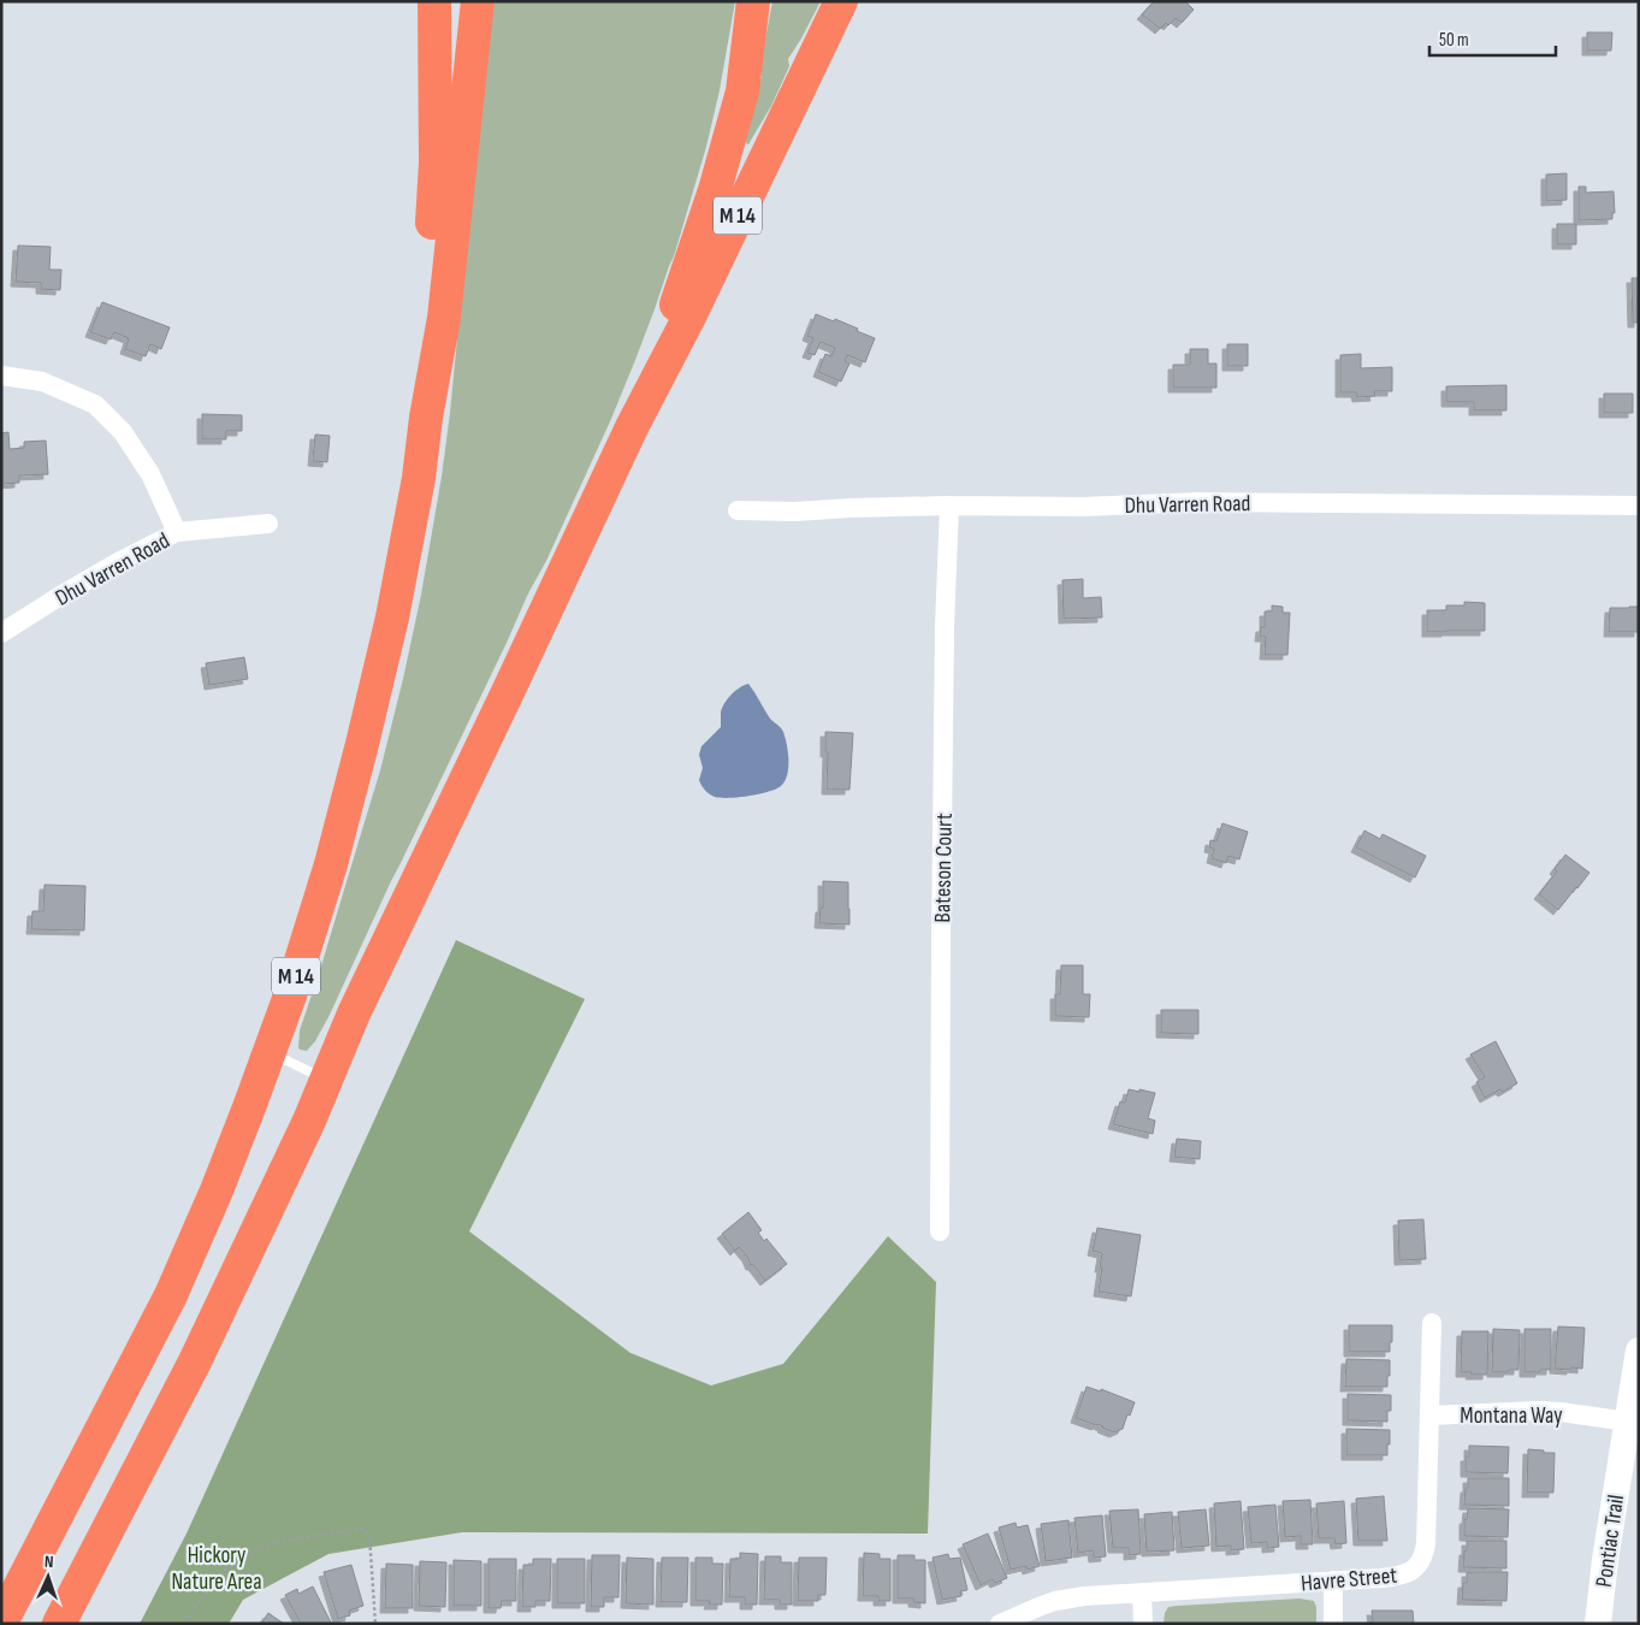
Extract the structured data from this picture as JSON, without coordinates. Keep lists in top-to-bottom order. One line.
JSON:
{"streets":{"highway":["M 14"],"main road":["Pontiac Trail"],"street":["Dhu Varren Road","Bateson Court","Montana Way","Havre Street"]},"crossings":[["Dhu Varren Road","Bateson Court"],["Montana Way","Pontiac Trail"],["Montana Way","Havre Street"]],"parks":["Hickory Nature Area"],"scale_bar":"50 m","north":"top"}
